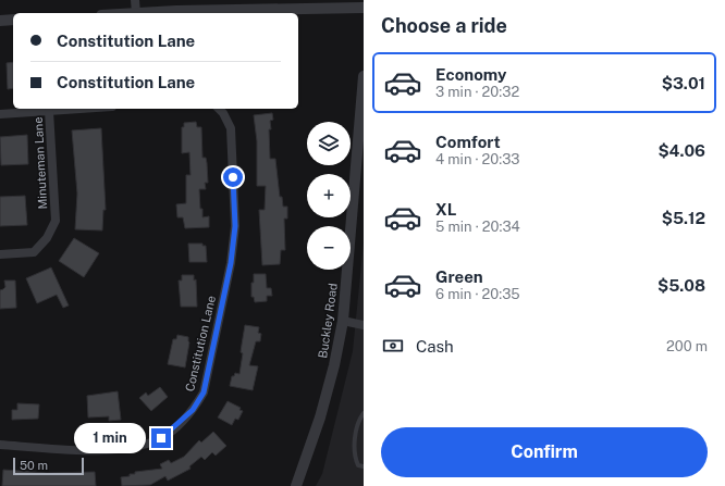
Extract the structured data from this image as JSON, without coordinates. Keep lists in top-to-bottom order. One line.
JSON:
{"streets":{"street":["Minuteman Lane","Buckley Road","Constitution Lane"]},"scale_bar":"50 m","page":{"heading":"Choose a ride","banner":["Constitution Lane","Constitution Lane"],"list":[{"name":"Economy","note":"3 min · 20:32","value":"$3.01"},{"name":"Comfort","note":"4 min · 20:33","value":"$4.06"},{"name":"XL","note":"5 min · 20:34","value":"$5.12"},{"name":"Green","note":"6 min · 20:35","value":"$5.08"}],"map_buttons":["+","−"],"pay":["Cash","200 m"],"buttons":"Confirm","bubble":"1 min","scale":"50 m"}}
